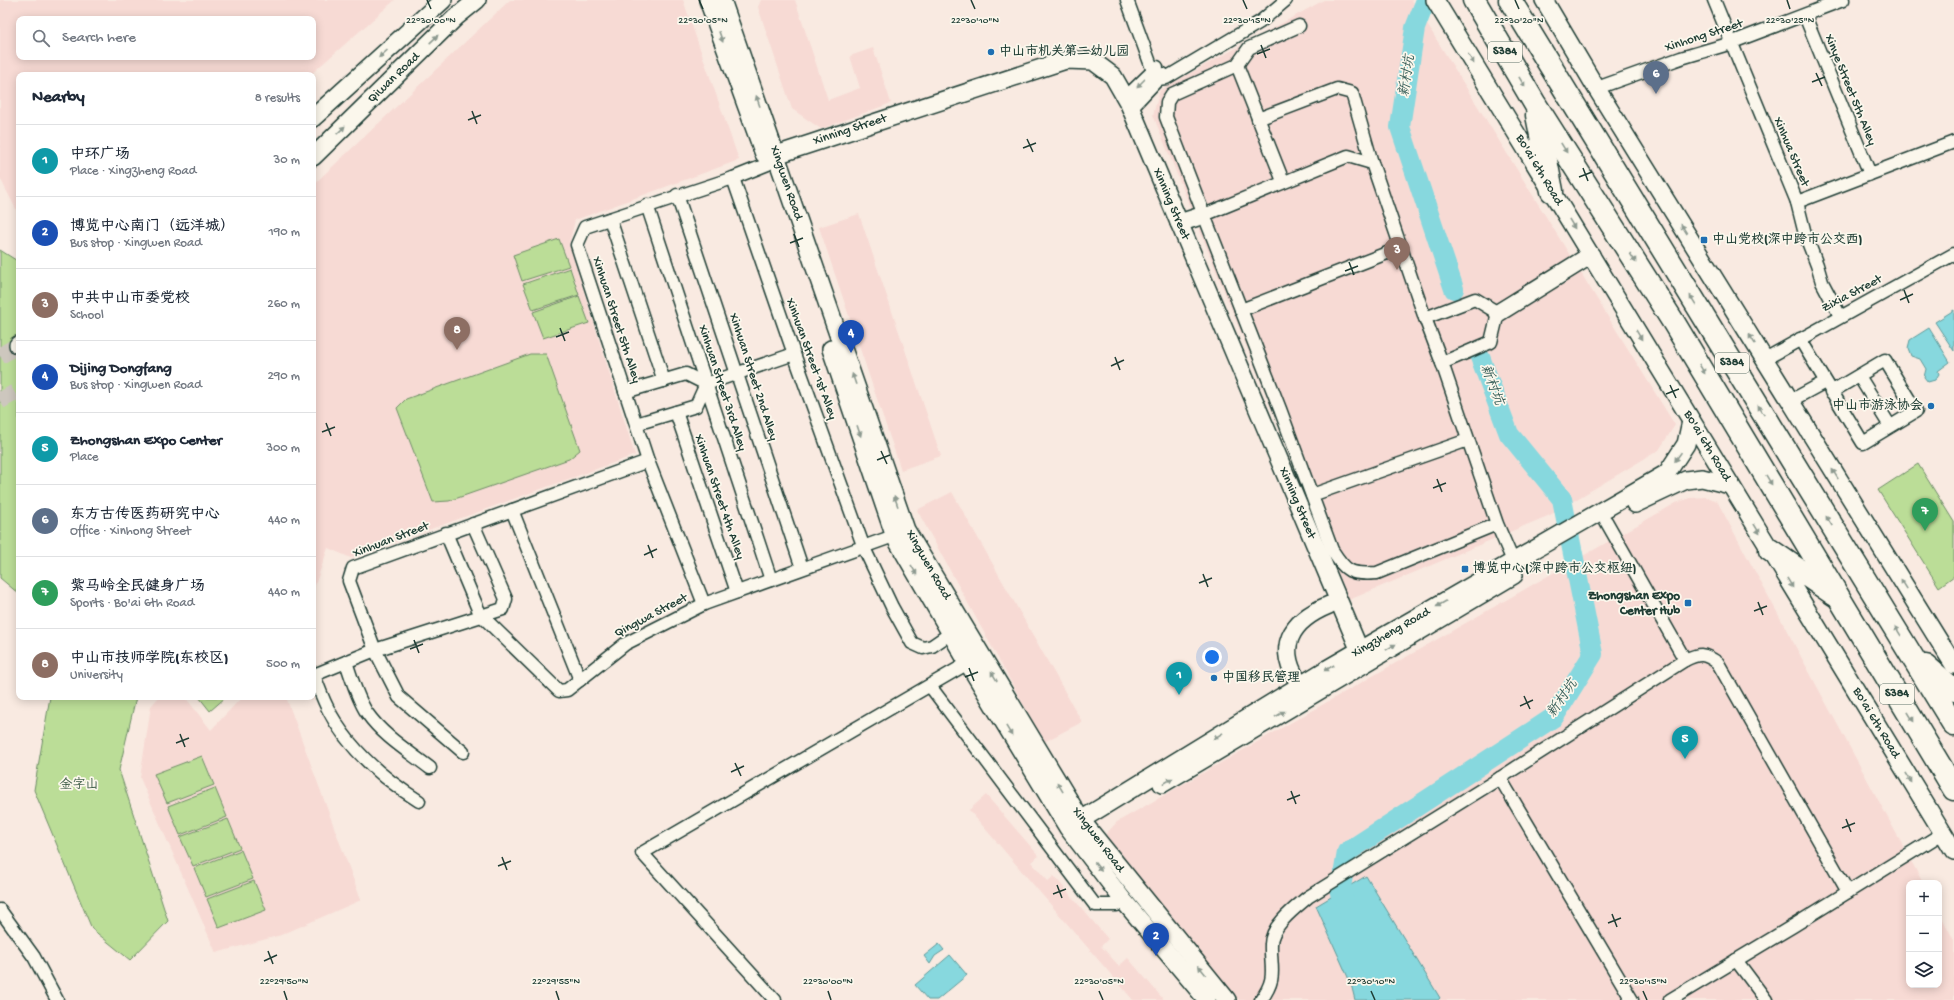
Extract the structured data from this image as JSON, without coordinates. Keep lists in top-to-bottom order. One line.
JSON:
{"streets":{"highway":["S384"],"street":["Xinhong Street","Qiwan Road","Xinye Street 5th Alley","Xinning Street","Xinhua Street","Bo'ai 6th Road","Xingwen Road","Zixia Street","Xinhuan Street 5th Alley","Xinhuan Street 1st Alley","Xinhuan Street 2nd Alley","Xinhuan Street 3rd Alley","Xinhuan Street 4th Alley","Xinhuan Street","Qingwa Street","Xingzheng Road"]},"crossings":[["Xinhong Street","Xinye Street 5th Alley"],["Xinhong Street","Xinhua Street"],["Xinning Street","Xingwen Road"],["Xinning Street","Xinhuan Street 5th Alley"],["Xinning Street","Xingzheng Road"],["Xinhua Street","Zixia Street"],["Bo'ai 6th Road","Xingzheng Road"],["Xingwen Road","Xinhuan Street 5th Alley"],["Xingwen Road","Xinhuan Street 1st Alley"],["Xingwen Road","Qingwa Street"],["Xingwen Road","Xingzheng Road"],["Xinhuan Street 5th Alley","Xinhuan Street 1st Alley"],["Xinhuan Street 5th Alley","Xinhuan Street 2nd Alley"],["Xinhuan Street 5th Alley","Xinhuan Street 3rd Alley"],["Xinhuan Street 5th Alley","Xinhuan Street"],["Xinhuan Street 5th Alley","Qingwa Street"],["Xinhuan Street 1st Alley","Qingwa Street"],["Xinhuan Street 2nd Alley","Qingwa Street"],["Xinhuan Street 3rd Alley","Qingwa Street"],["Xinhuan Street 4th Alley","Qingwa Street"],["Xinhuan Street","Qingwa Street"]],"water":["新村坑"],"parks":["金字山"],"places":{"other":["中山市机关第二幼儿园","中山市游泳协会","中国移民管理"],"transit":["中山党校(深中跨市公交西)","博览中心(深中跨市公交枢纽)","Zhongshan Expo Center Hub"]},"page":{"search":"Search here","pins":["6","3","8","4","7","1","5","2"],"heading":["Nearby","8 results"],"list":[{"mark":"1","name":"中环广场","note":"Place · Xingzheng Road","value":"30 m"},{"mark":"2","name":"博览中心南门（远洋城）","note":"Bus stop · Xingwen Road","value":"190 m"},{"mark":"3","name":"中共中山市委党校","note":"School","value":"260 m"},{"mark":"4","name":"Dijing Dongfang","note":"Bus stop · Xingwen Road","value":"290 m"},{"mark":"5","name":"Zhongshan Expo Center","note":"Place","value":"300 m"},{"mark":"6","name":"东方古传医药研究中心","note":"Office · Xinhong Street","value":"440 m"},{"mark":"7","name":"紫马岭全民健身广场","note":"Sports · Bo'ai 6th Road","value":"440 m"},{"mark":"8","name":"中山市技师学院(东校区)","note":"University","value":"500 m"}],"map_buttons":["+","−"]},"coordinates":["22°30'25\"N","22°30'00\"N","22°30'05\"N","22°30'10\"N","22°30'15\"N","22°30'20\"N","22°29'50\"N","22°29'55\"N"]}
